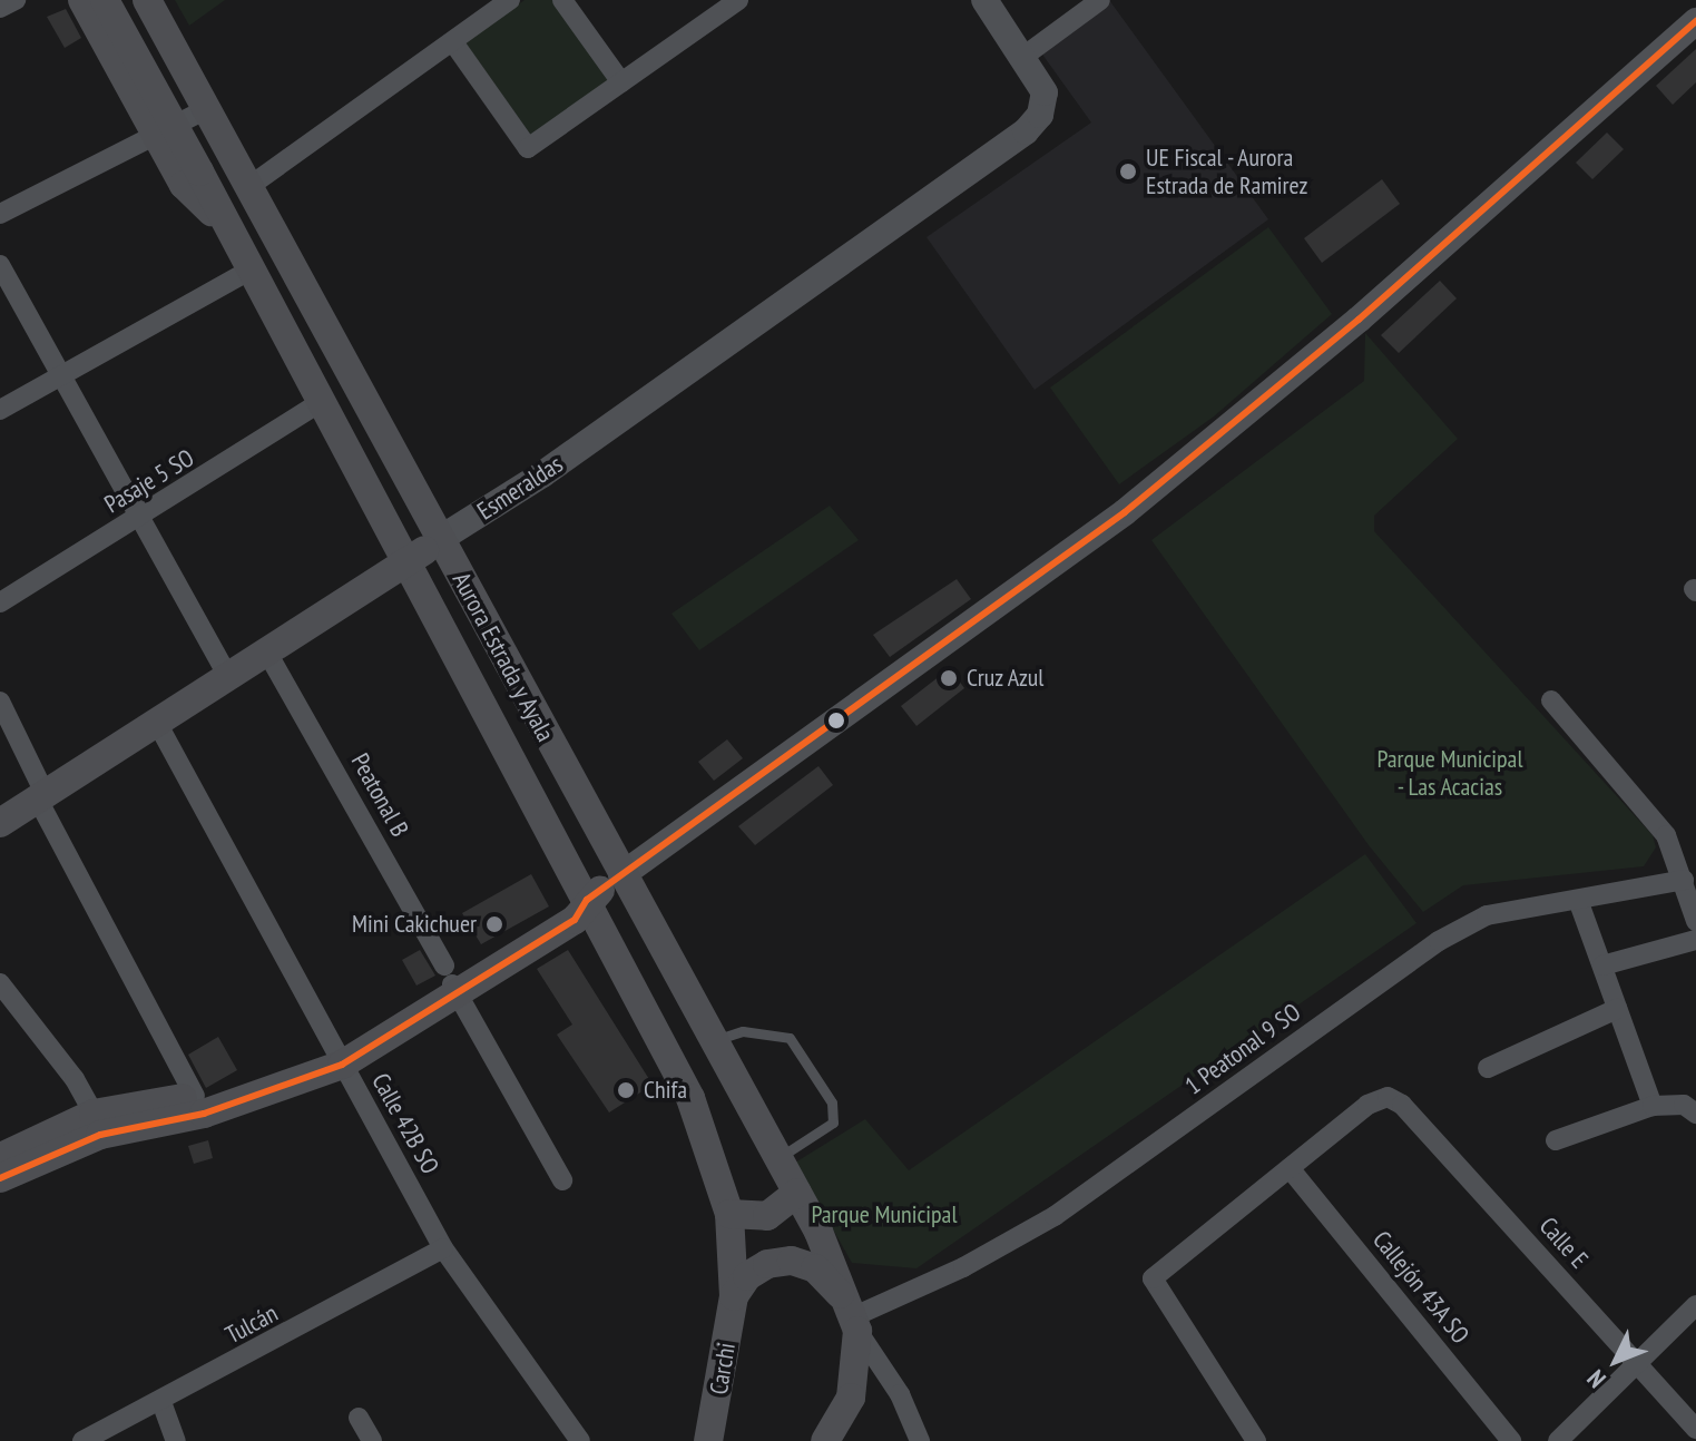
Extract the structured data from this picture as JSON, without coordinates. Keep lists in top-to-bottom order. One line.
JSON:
{"streets":{"main road":["Esmeraldas","Aurora Estrada y Ayala","Carchi"],"street":["Pasaje 5 SO","Peatonal B","1 Peatonal 9 SO","Calle 42B SO","Calle E","Callejón 43A SO","Tulcán"]},"crossings":[["Pasaje 5 SO","Aurora Estrada y Ayala"],["Esmeraldas","Aurora Estrada y Ayala"],["Esmeraldas","Peatonal B"],["Esmeraldas","Calle 42B SO"],["Aurora Estrada y Ayala","1 Peatonal 9 SO"],["Aurora Estrada y Ayala","Carchi"],["Calle 42B SO","Tulcán"],["Calle E","Callejón 43A SO"]],"parks":["Parque Municipal - Las Acacias","Parque Municipal"],"places":["UE Fiscal - Aurora Estrada de Ramirez","Cruz Azul","Mini Cakichuer","Chifa"],"north":"bottom left"}
